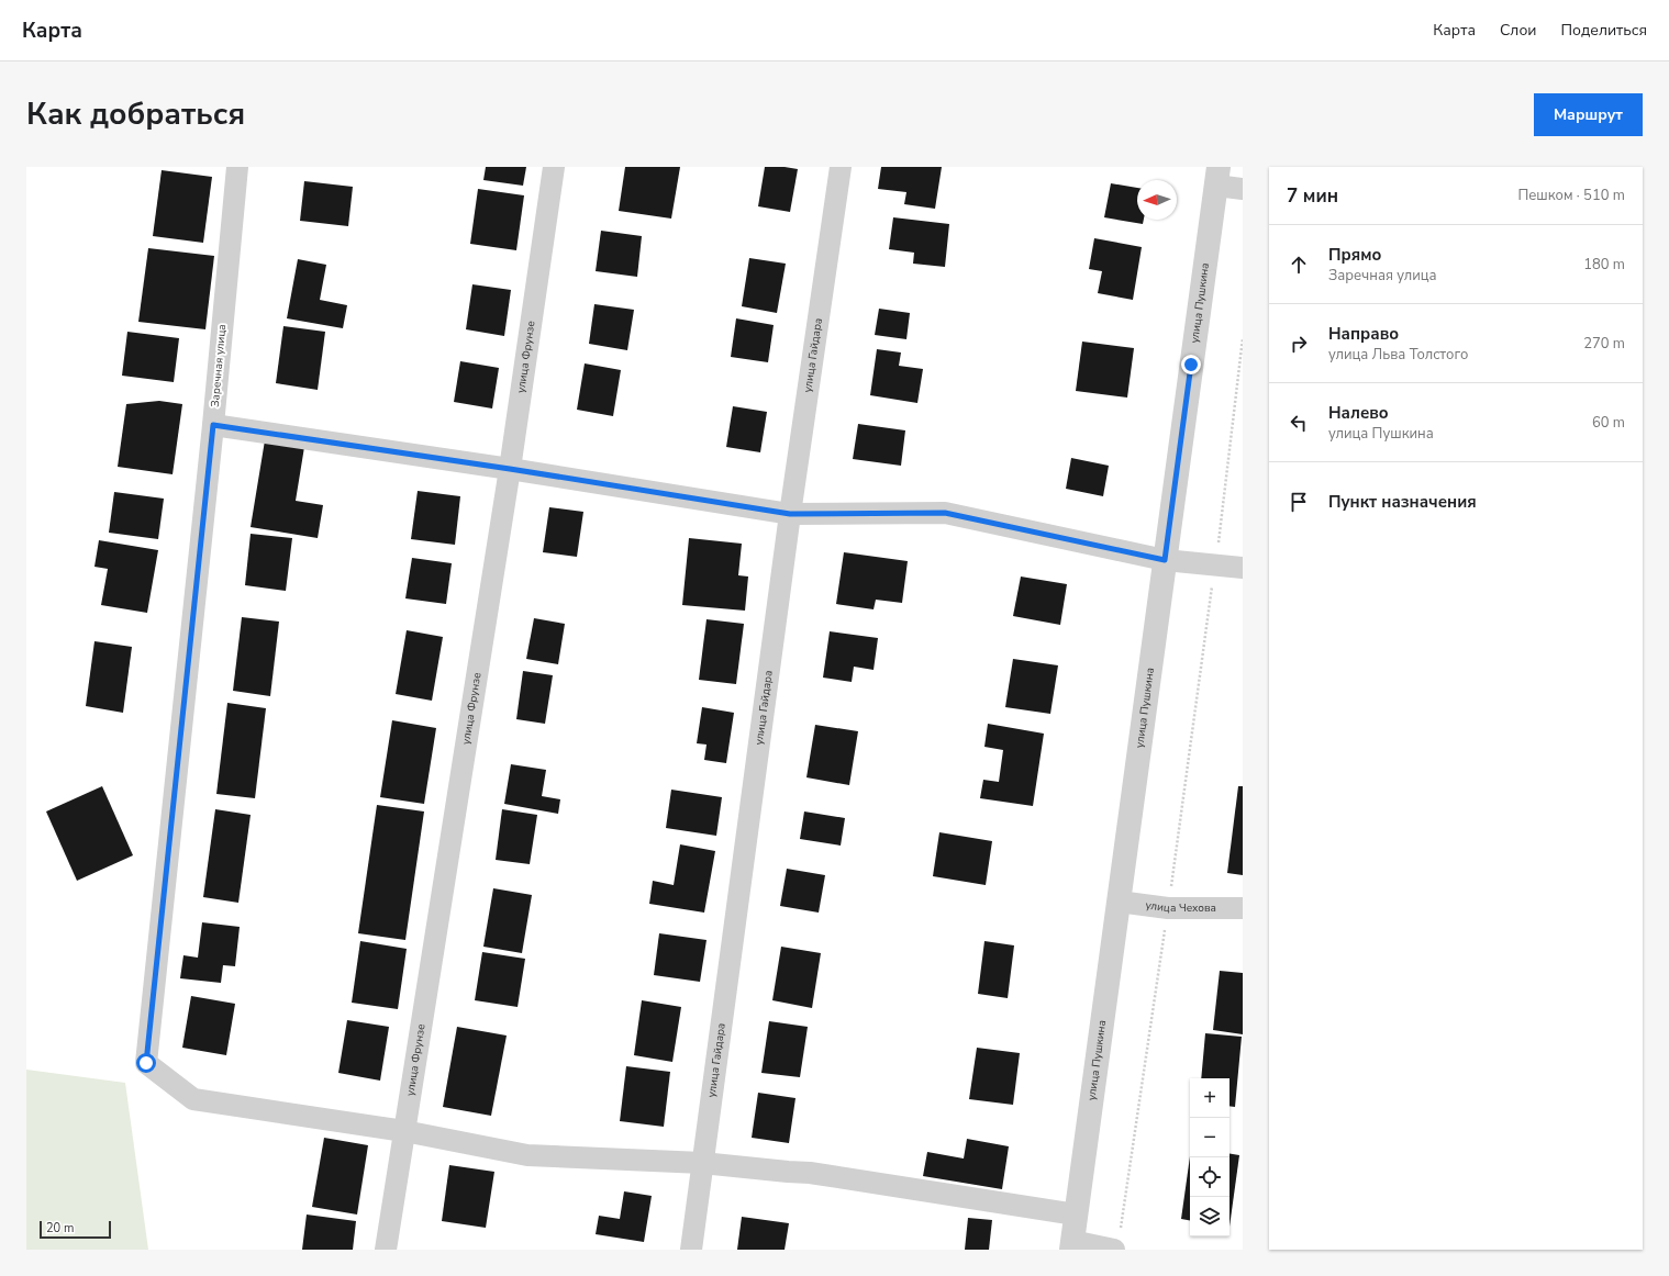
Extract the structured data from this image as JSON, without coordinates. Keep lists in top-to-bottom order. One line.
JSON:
{"streets":{"street":["улица Пушкина","улица Гайдара","улица Фрунзе","Заречная улица","улица Чехова"]},"crossings":[["улица Пушкина","улица Чехова"],["улица Фрунзе","Заречная улица"]],"scale_bar":"20 m","north":"left","page":{"header":"Карта","nav":["Карта","Слои","Поделиться"],"title":"Как добраться","buttons":"Маршрут","heading":["7 мин","Пешком · 510 m"],"list":[["Прямо","Заречная улица","180 m"],["Направо","улица Льва Толстого","270 m"],["Налево","улица Пушкина","60 m"],"Пункт назначения"],"map_buttons":["+","−"],"scale":"20 m"}}
